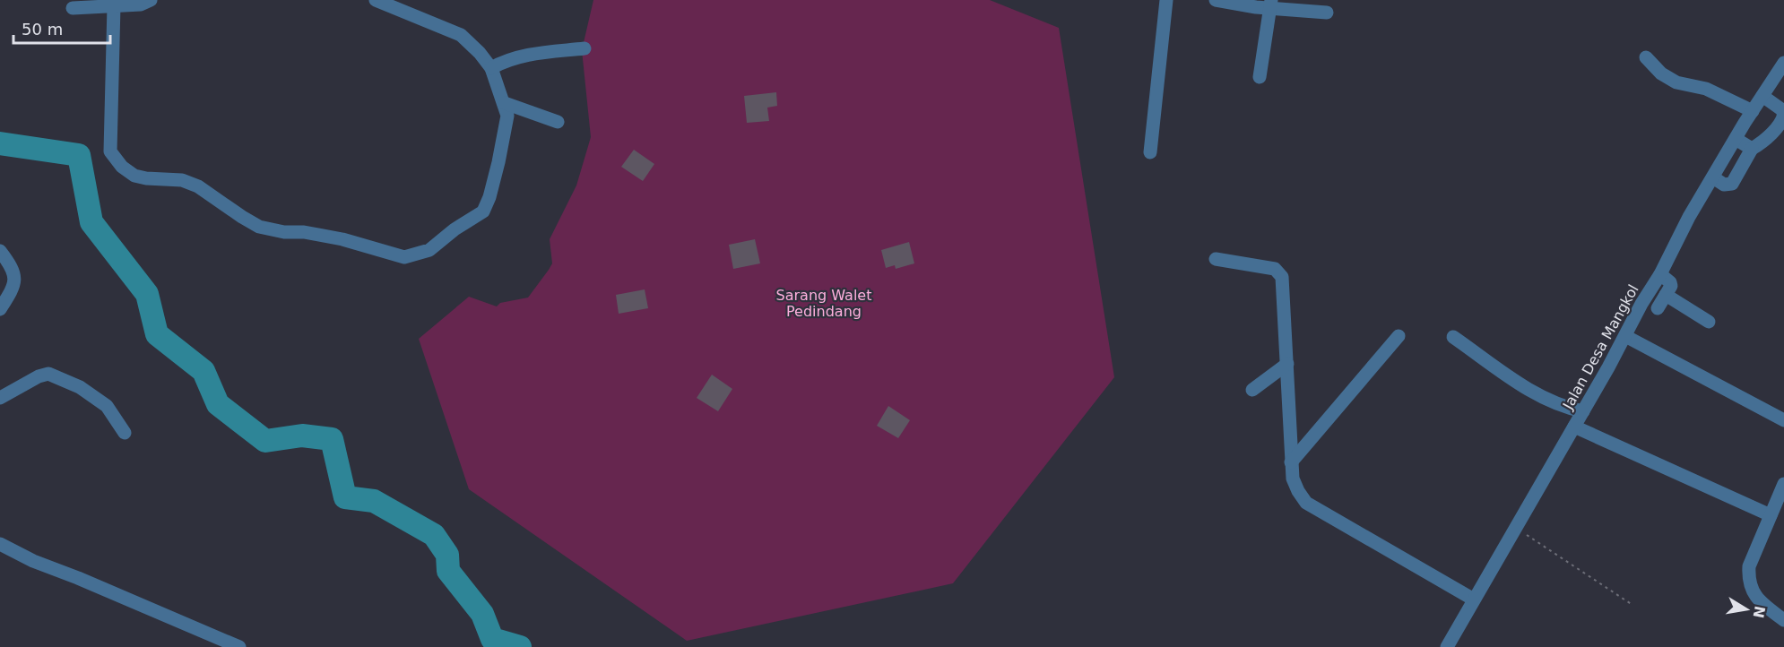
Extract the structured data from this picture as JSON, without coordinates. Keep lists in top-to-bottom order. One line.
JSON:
{"streets":{"street":["Jalan Desa Mangkol"]},"parks":["Sarang Walet Pedindang"],"scale_bar":"50 m","north":"right"}
